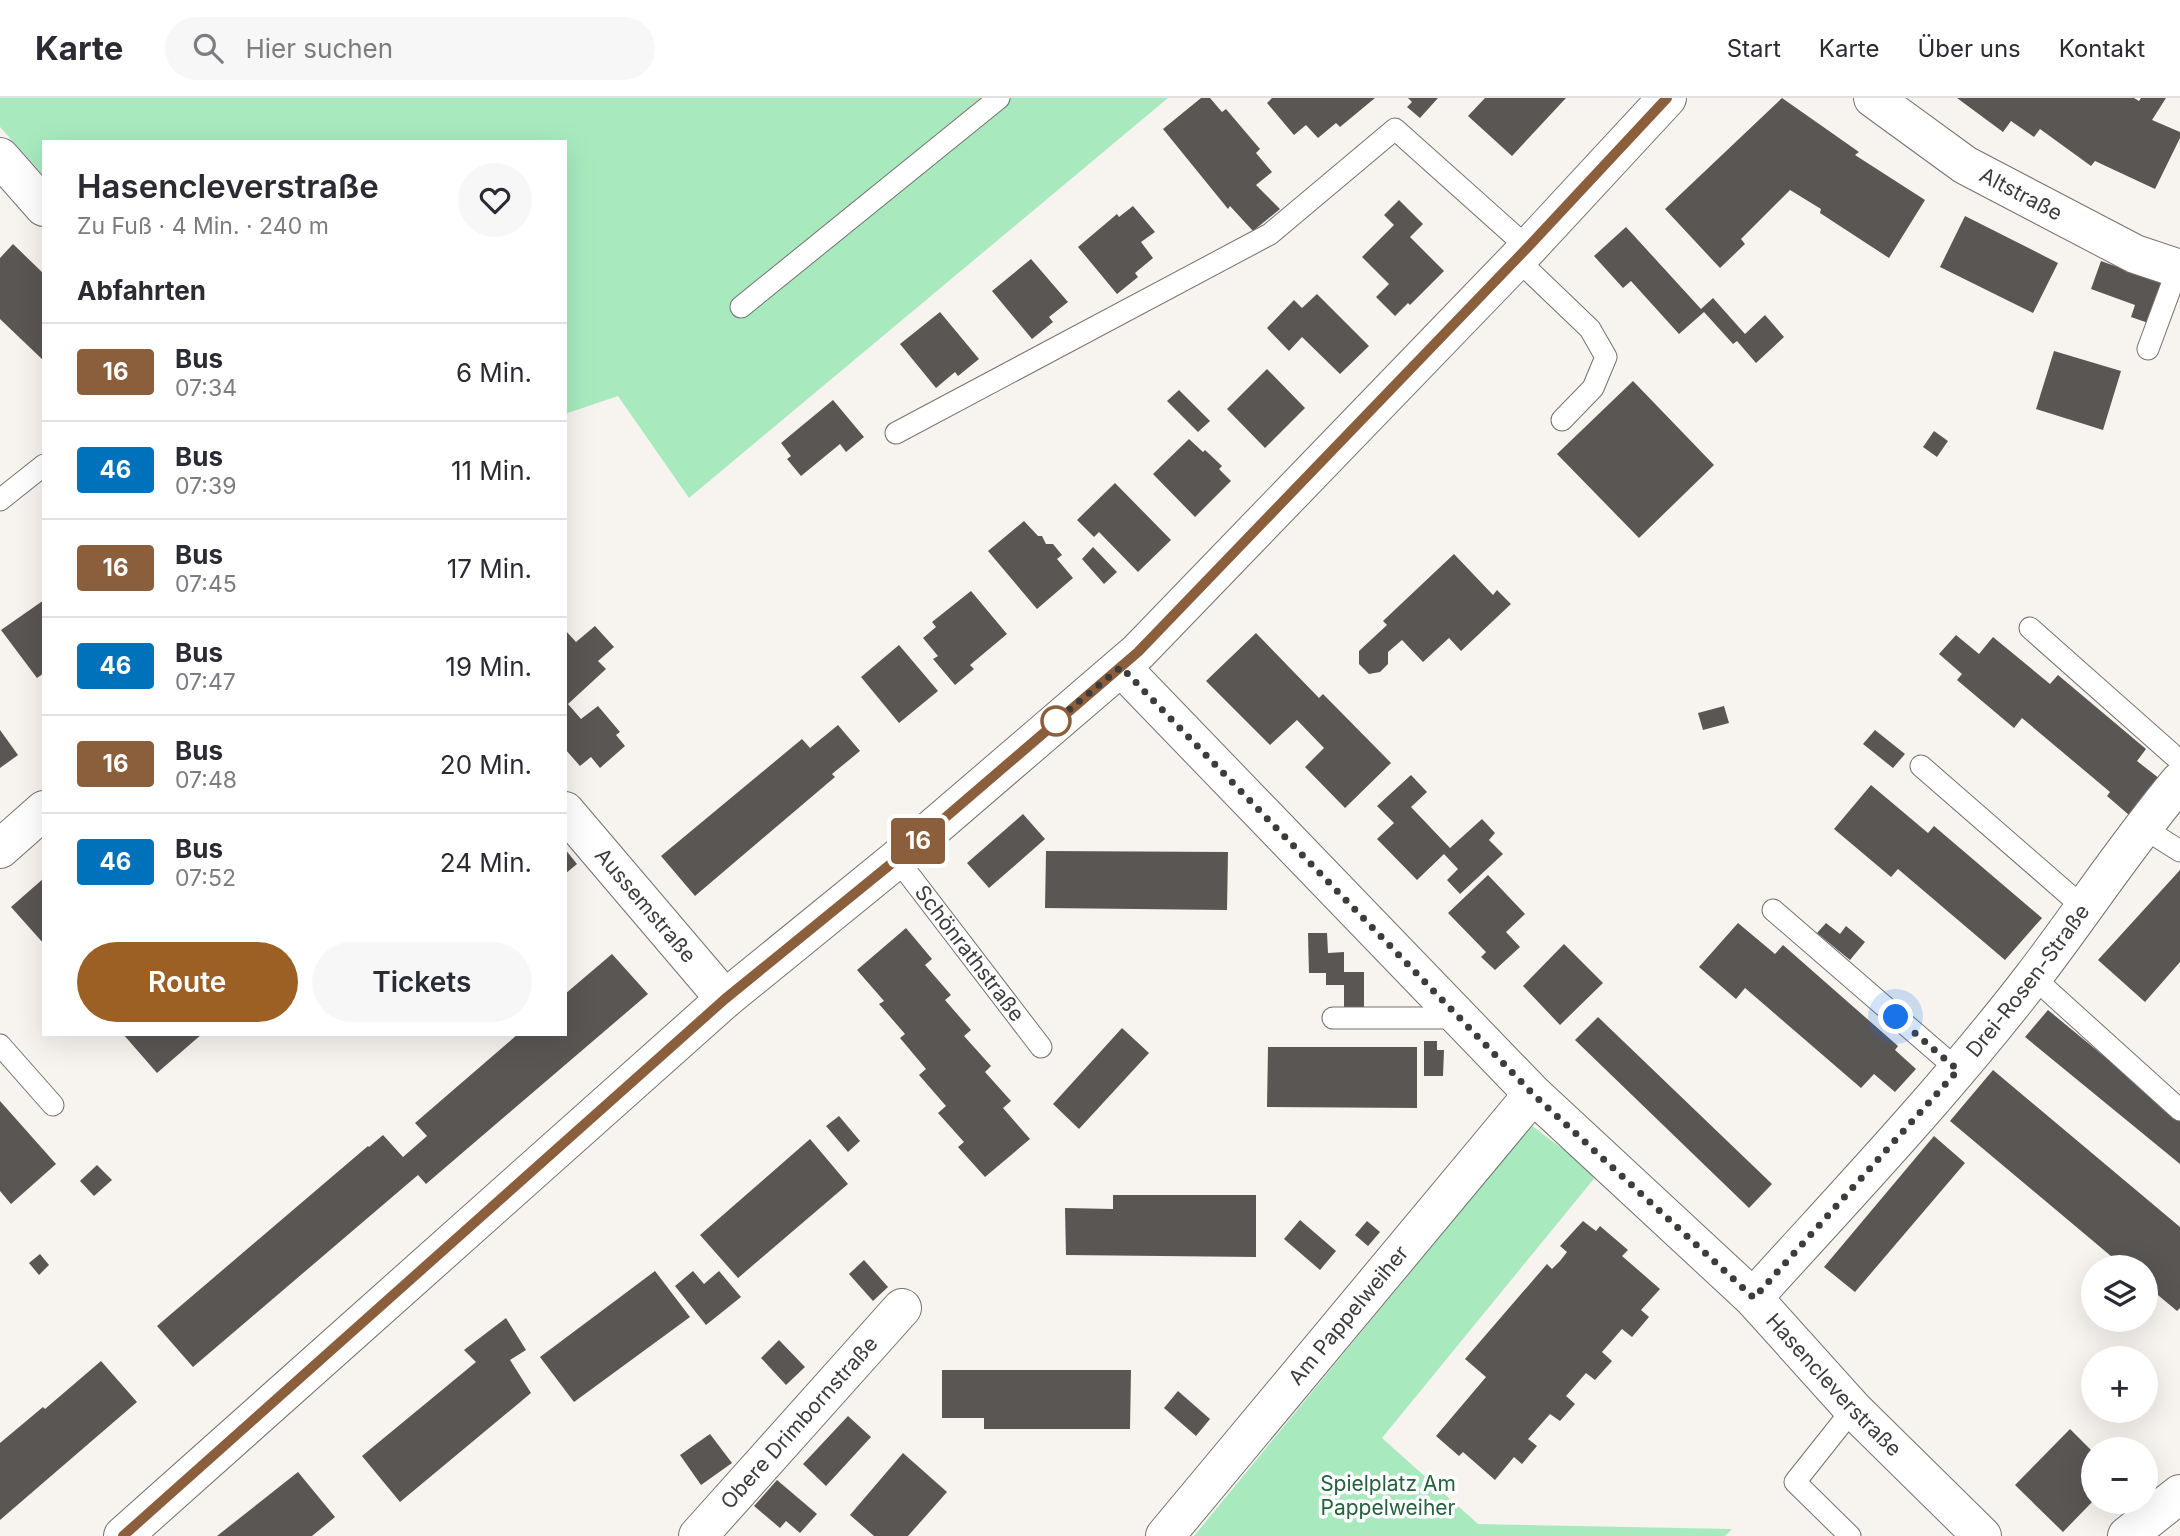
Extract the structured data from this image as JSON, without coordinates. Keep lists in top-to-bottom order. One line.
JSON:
{"streets":{"street":["Altstraße","Aussemstraße","Drei-Rosen-Straße","Am Pappelweiher","Hasencleverstraße","Obere Drimbornstraße"],"lane":["Schönrathstraße"]},"crossings":[["Drei-Rosen-Straße","Hasencleverstraße"],["Am Pappelweiher","Hasencleverstraße"]],"parks":["Spielplatz Am Pappelweiher"],"lines":["bus line 16"],"page":{"header":"Karte","search":"Hier suchen","nav":["Start","Karte","Über uns","Kontakt"],"on_map":"16","heading":[["Hasencleverstraße","Zu Fuß · 4 Min. · 240 m"],"Abfahrten"],"list":[{"mark":"16","name":"Bus","note":"07:34","value":"6 Min."},{"mark":"46","name":"Bus","note":"07:39","value":"11 Min."},{"mark":"16","name":"Bus","note":"07:45","value":"17 Min."},{"mark":"46","name":"Bus","note":"07:47","value":"19 Min."},{"mark":"16","name":"Bus","note":"07:48","value":"20 Min."},{"mark":"46","name":"Bus","note":"07:52","value":"24 Min."}],"buttons":["Route","Tickets"],"map_buttons":["+","−"]}}
